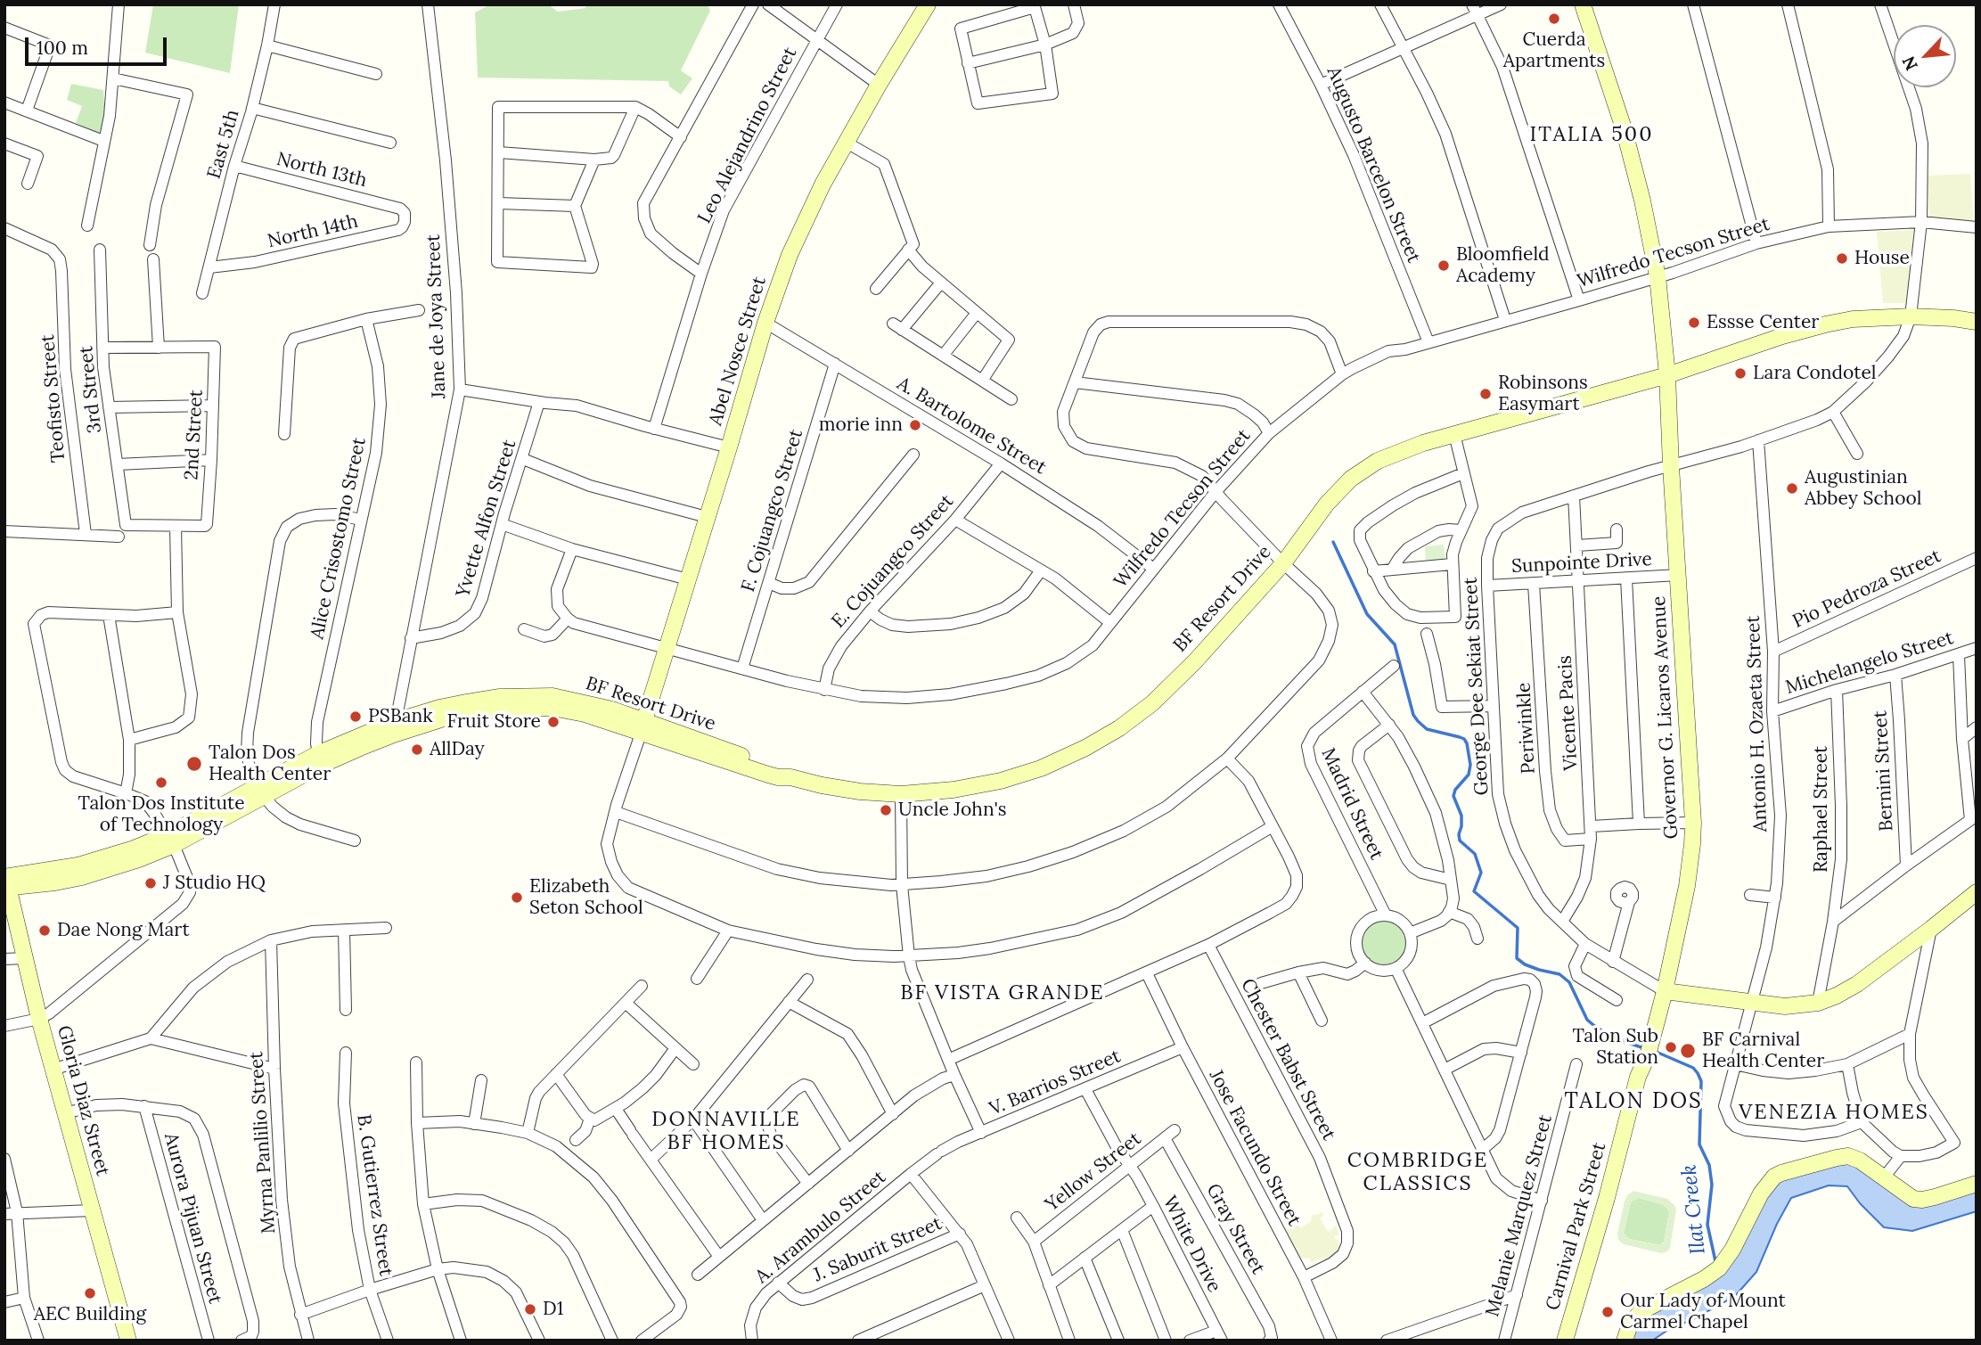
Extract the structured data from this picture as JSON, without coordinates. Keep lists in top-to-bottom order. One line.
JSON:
{"streets":{"street":["Leo Alejandrino Street","East 5th","Augusto Barcelon Street","North 13th","North 14th","Wilfredo Tecson Street","Jane de Joya Street","Abel Nosce Street","3rd Street","Teofisto Street","A. Bartolome Street","2nd Street","F. Cojuangco Street","Yvette Alfon Street","Alice Crisostomo Street","E. Cojuangco Street","Sunpointe Drive","Pio Pedroza Street","BF Resort Drive","Michelangelo Street","George Dee Sekiat Street","Vicente Pacis","Governor G. Licaros Avenue","Antonio H. Ozaeta Street","Periwinkle","Bernini Street","Madrid Street","Raphael Street","Chester Babst Street","V. Barrios Street","Gloria Diaz Street","Myrna Panlilio Street","Jose Facundo Street","Yellow Street","B. Gutierrez Street","Melanie Marquez Street","Aurora Pijuan Street","Carnival Park Street","A. Arambulo Street","Gray Street","White Drive","J. Saburit Street"]},"crossings":[["East 5th","North 13th"],["East 5th","North 14th"],["Augusto Barcelon Street","Wilfredo Tecson Street"],["North 13th","North 14th"],["Wilfredo Tecson Street","Abel Nosce Street"],["Wilfredo Tecson Street","A. Bartolome Street"],["Wilfredo Tecson Street","F. Cojuangco Street"],["Wilfredo Tecson Street","E. Cojuangco Street"],["Wilfredo Tecson Street","George Dee Sekiat Street"],["Wilfredo Tecson Street","Governor G. Licaros Avenue"],["Jane de Joya Street","Yvette Alfon Street"],["Jane de Joya Street","BF Resort Drive"],["Abel Nosce Street","A. Bartolome Street"],["Abel Nosce Street","BF Resort Drive"],["3rd Street","2nd Street"],["A. Bartolome Street","F. Cojuangco Street"],["A. Bartolome Street","E. Cojuangco Street"],["Alice Crisostomo Street","BF Resort Drive"],["Sunpointe Drive","George Dee Sekiat Street"],["Sunpointe Drive","Vicente Pacis"],["Sunpointe Drive","Governor G. Licaros Avenue"],["Sunpointe Drive","Periwinkle"],["Pio Pedroza Street","Antonio H. Ozaeta Street"],["BF Resort Drive","George Dee Sekiat Street"],["BF Resort Drive","Governor G. Licaros Avenue"],["BF Resort Drive","Gloria Diaz Street"],["Michelangelo Street","Antonio H. Ozaeta Street"],["Michelangelo Street","Bernini Street"],["Michelangelo Street","Raphael Street"],["George Dee Sekiat Street","Vicente Pacis"],["George Dee Sekiat Street","Governor G. Licaros Avenue"],["George Dee Sekiat Street","Antonio H. Ozaeta Street"],["Vicente Pacis","Periwinkle"],["Governor G. Licaros Avenue","Carnival Park Street"],["Chester Babst Street","Jose Facundo Street"],["V. Barrios Street","Jose Facundo Street"],["V. Barrios Street","A. Arambulo Street"],["V. Barrios Street","White Drive"],["Yellow Street","Gray Street"],["Yellow Street","White Drive"],["A. Arambulo Street","J. Saburit Street"]],"districts":["ITALIA 500","BF VISTA GRANDE","TALON DOS","VENEZIA HOMES","DONNAVILLE BF HOMES","COMBRIDGE CLASSICS"],"water":["Ilat Creek"],"places":["Cuerda Apartments","House","Bloomfield Academy","Essse Center","Lara Condotel","Robinsons Easymart","morie inn","Augustinian Abbey School","PSBank","Fruit Store","AllDay","Talon Dos Health Center","Talon Dos Institute of Technology","Uncle John's","J Studio HQ","Elizabeth Seton School","Dae Nong Mart","Talon Sub Station","BF Carnival Health Center","AEC Building","D1","Our Lady of Mount Carmel Chapel"],"scale_bar":"100 m","north":"bottom left"}
